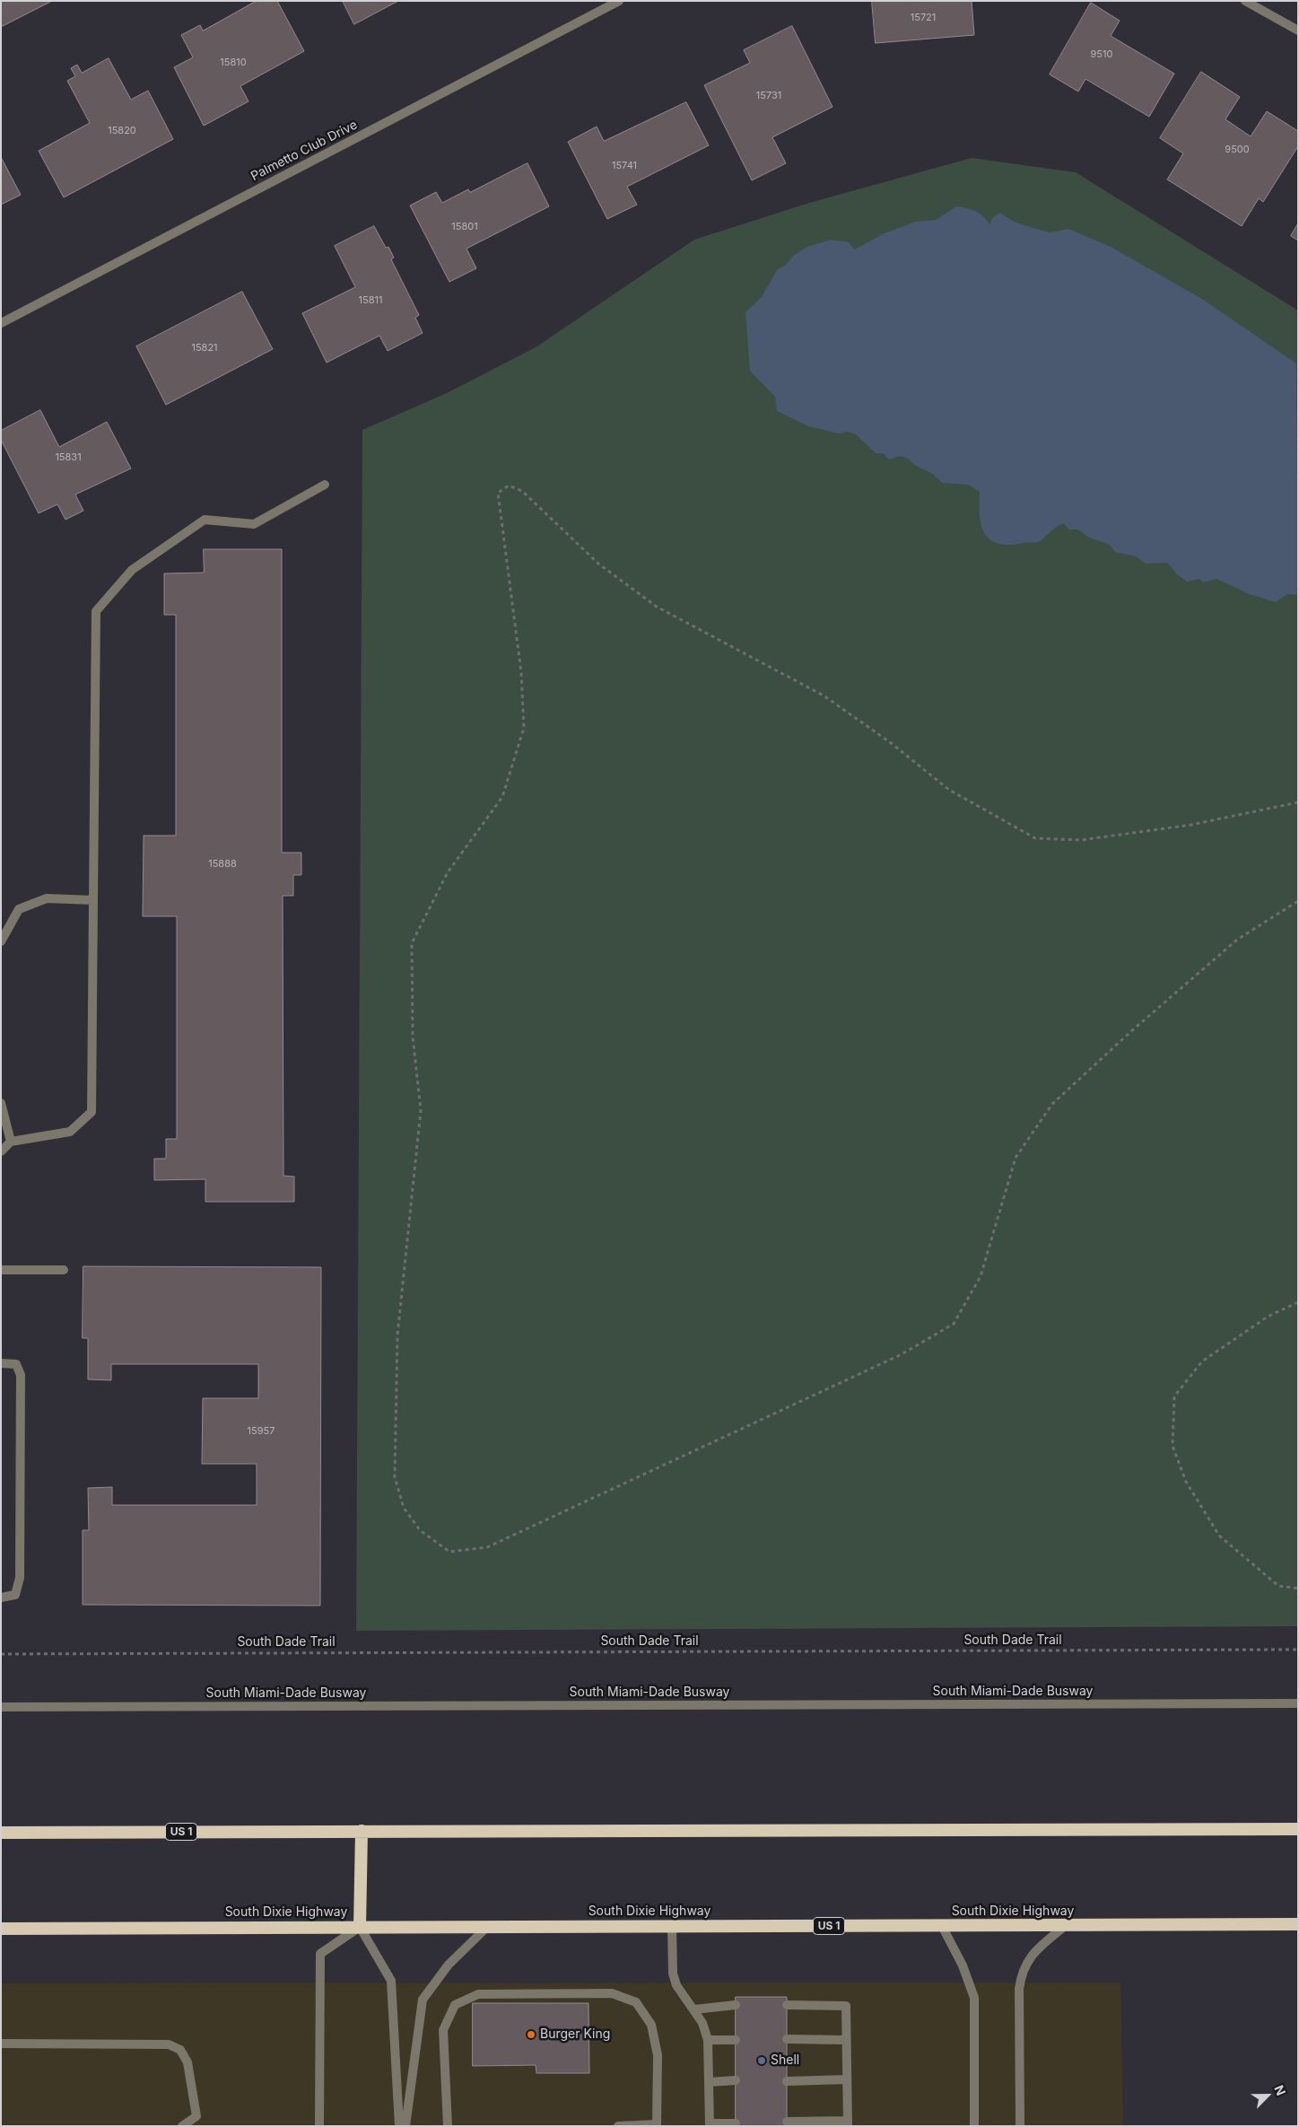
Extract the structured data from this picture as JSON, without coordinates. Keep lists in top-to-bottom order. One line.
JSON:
{"streets":{"highway":["US 1","South Dixie Highway"],"street":["Palmetto Club Drive","South Miami-Dade Busway"],"path":["South Dade Trail"]},"places":["Burger King","Shell"],"house_numbers":["15721","9510","15810","15731","15820","9500","15741","15801","15811","15821","15831","15888","15957"],"north":"top right"}
